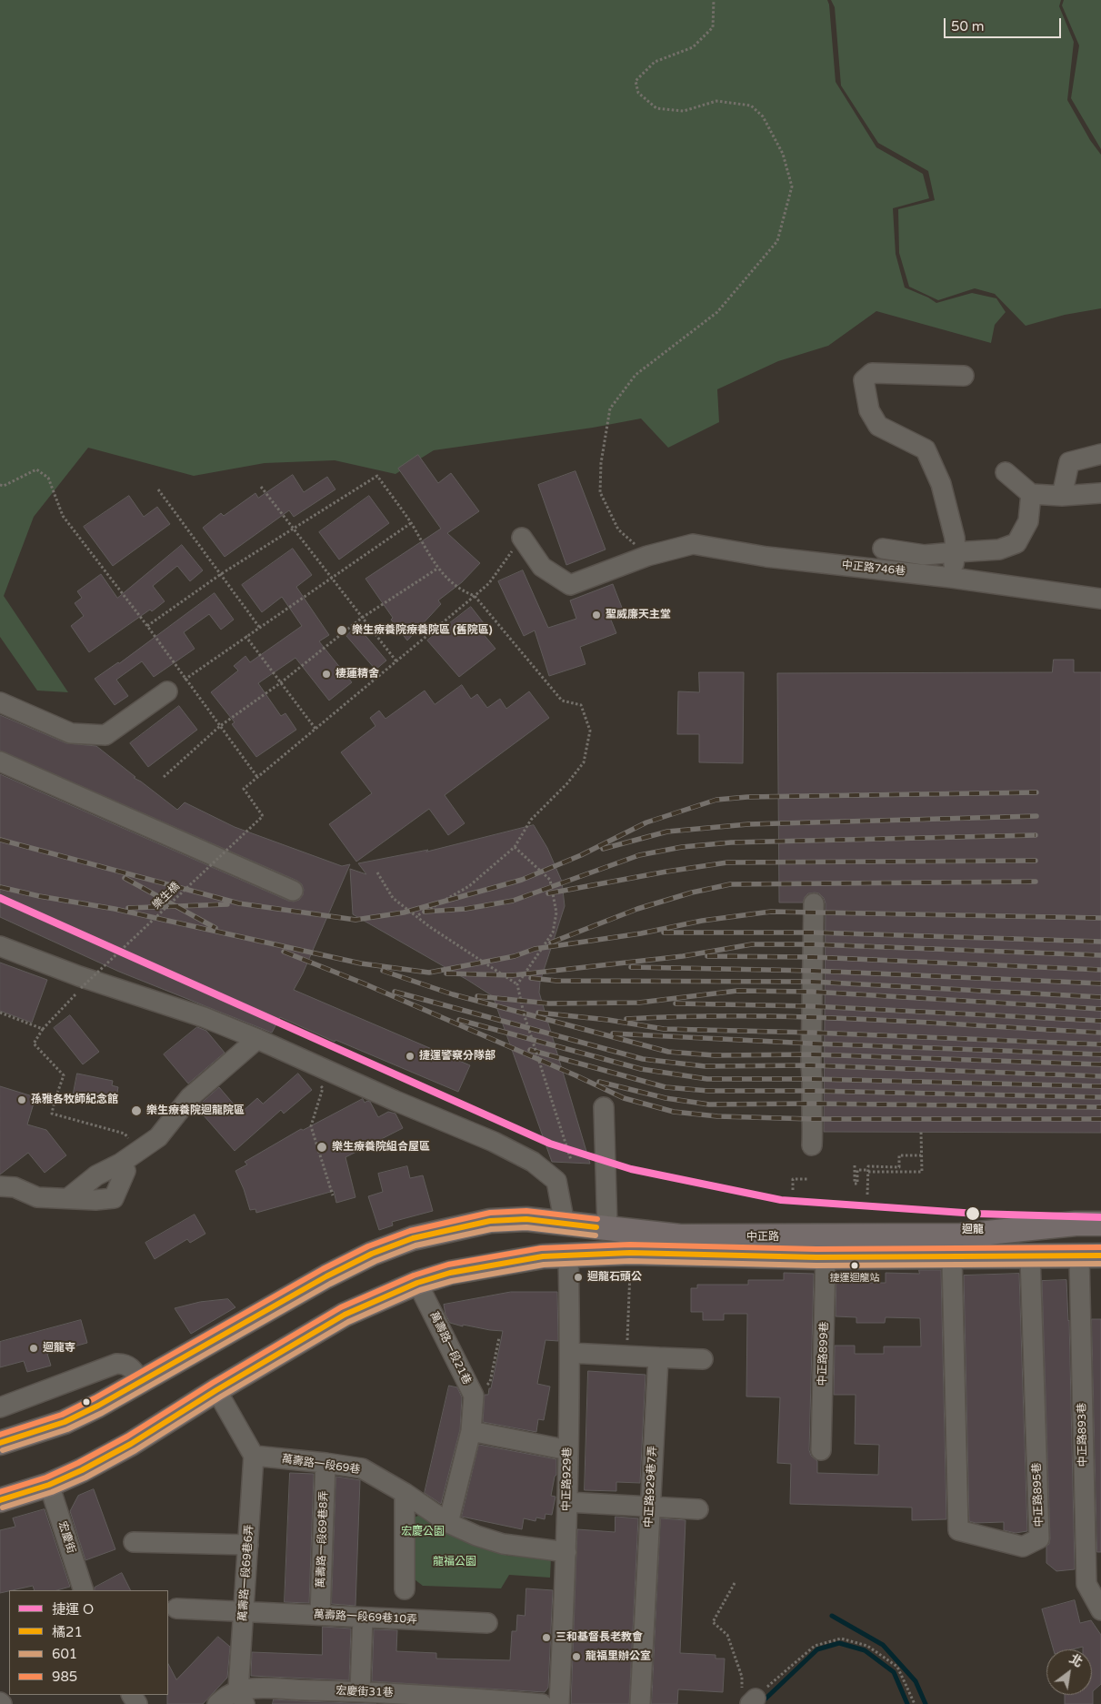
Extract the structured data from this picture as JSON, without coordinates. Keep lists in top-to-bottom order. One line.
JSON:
{"streets":{"main road":["中正路"],"lane":["中正路746巷","萬壽路一段21巷","中正路899巷","中正路893巷","萬壽路一段69巷","中正路929巷","中正路929巷7弄","中正路895巷","宏慶街","萬壽路一段69巷8弄","萬壽路一段69巷6弄","萬壽路一段69巷10弄","宏慶街31巷"],"path":["樂生橋"]},"crossings":[["中正路","萬壽路一段21巷"],["中正路","中正路899巷"],["中正路","中正路893巷"],["中正路","中正路929巷"],["中正路","中正路895巷"],["中正路","宏慶街"],["萬壽路一段21巷","萬壽路一段69巷"],["萬壽路一段69巷","中正路929巷"],["萬壽路一段69巷","萬壽路一段69巷8弄"],["萬壽路一段69巷","萬壽路一段69巷6弄"],["萬壽路一段69巷8弄","萬壽路一段69巷10弄"],["萬壽路一段69巷6弄","萬壽路一段69巷10弄"],["萬壽路一段69巷6弄","宏慶街31巷"]],"parks":["宏慶公園","龍福公園"],"places":["聖威廉天主堂","樂生療養院療養院區 (舊院區)","棲蓮精舍","捷運警察分隊部","孫雅各牧師紀念館","樂生療養院迴龍院區","樂生療養院組合屋區","迴龍","捷運迴龍站","迴龍石頭公","迴龍寺","三和基督長老教會","龍福里辦公室"],"lines":["metro line O","transit line 985","transit line 橘21","transit line 601"],"legend":["捷運 O","橘21","601","985"],"scale_bar":"50 m","north":"top right"}
